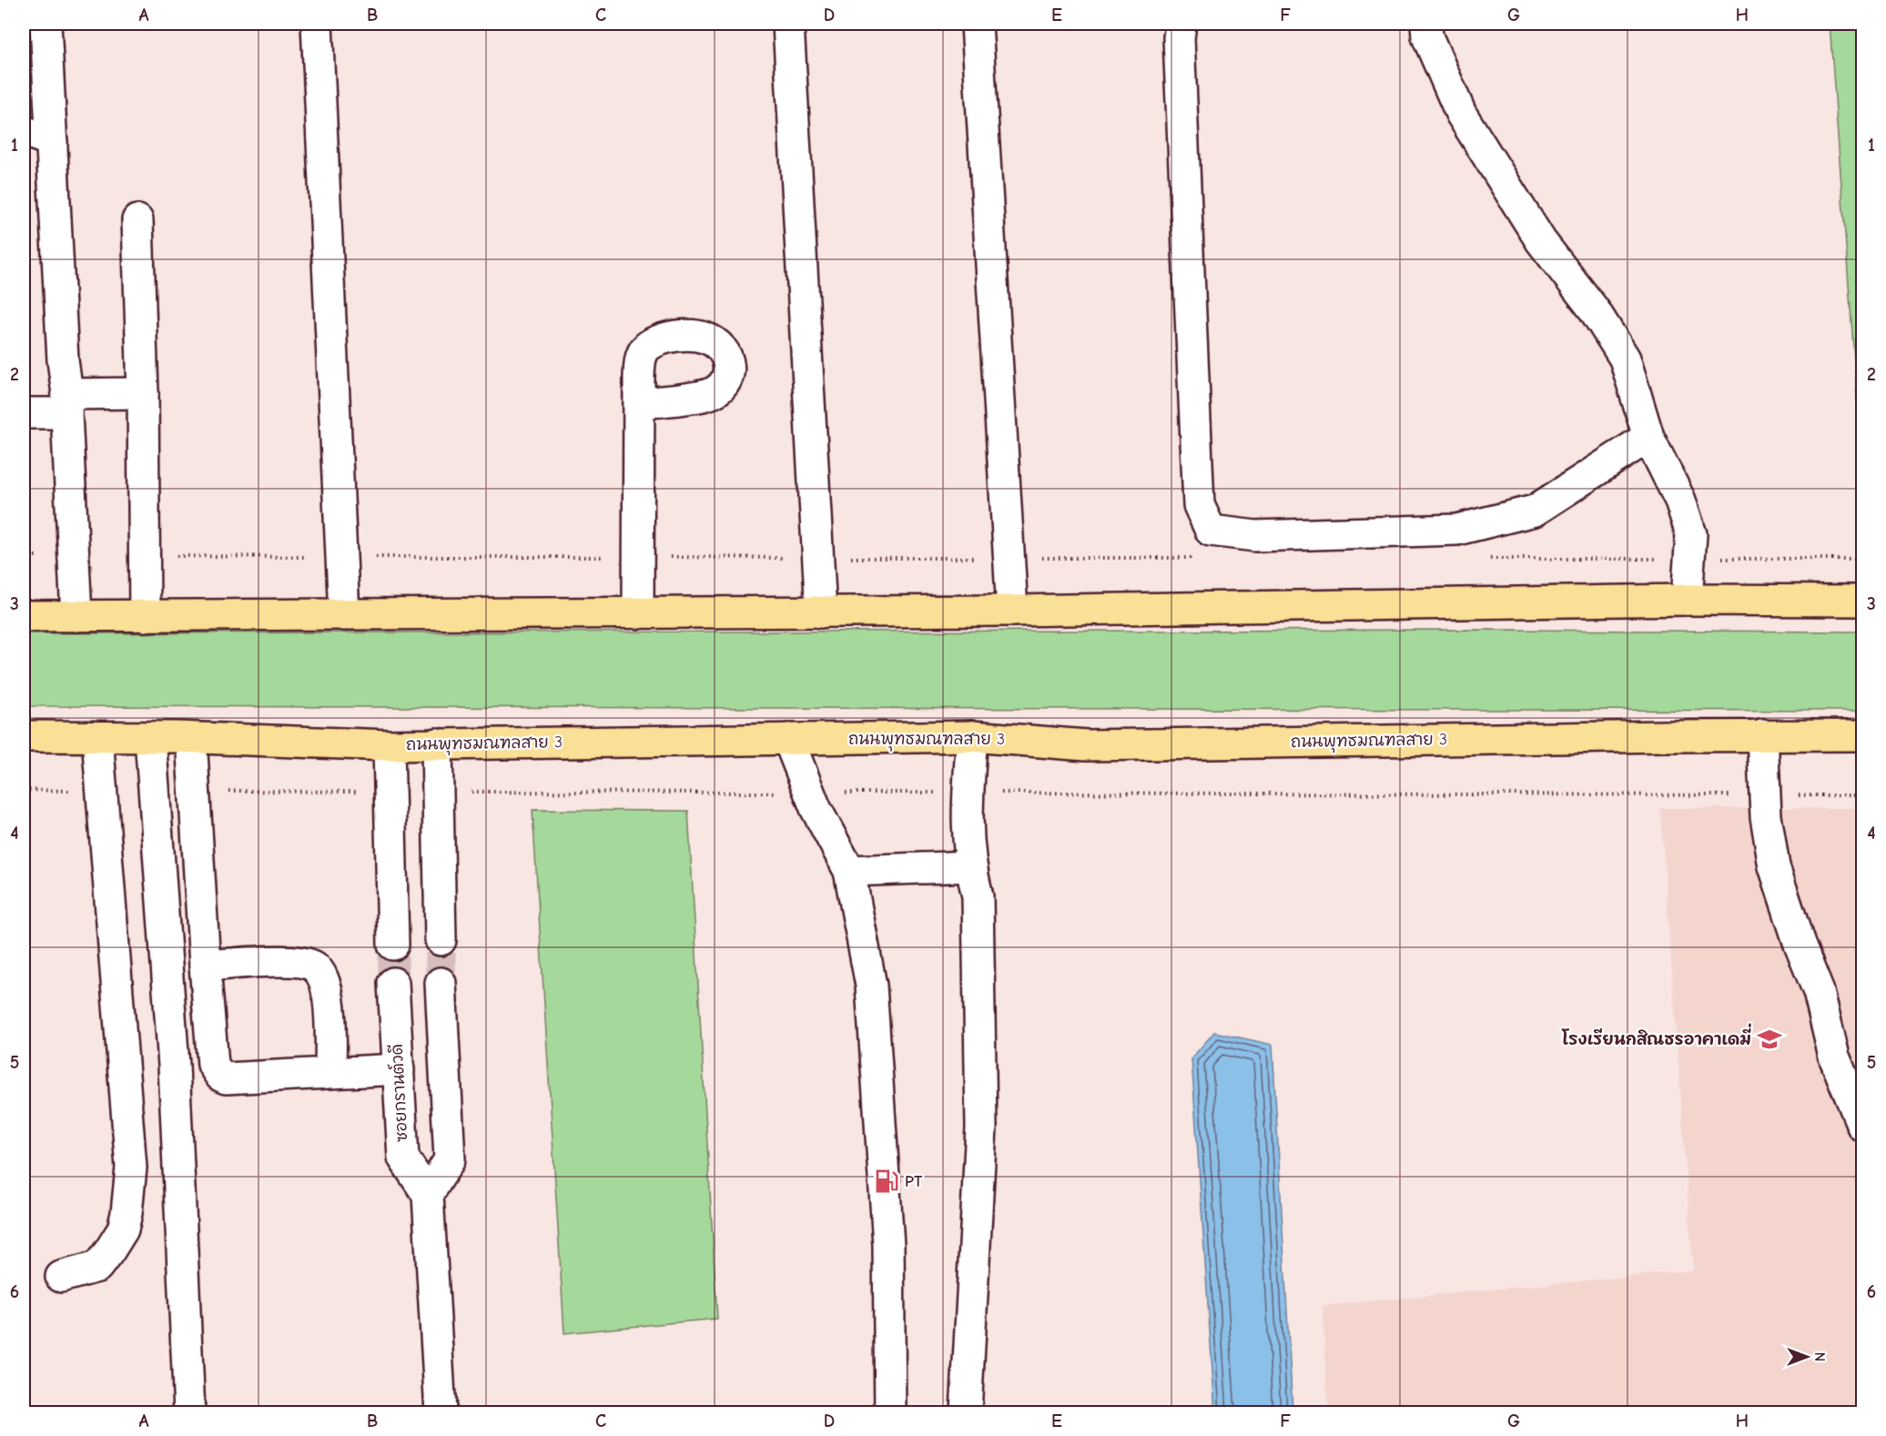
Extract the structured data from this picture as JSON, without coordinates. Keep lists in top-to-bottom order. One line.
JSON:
{"streets":{"main road":["ถนนพุทธมณฑลสาย 3"],"street":["ซอยกรานต์วดี"]},"places":{"school or university":["โรงเรียนกสิณธรอาคาเดมี่"],"fuel station":["PT"]},"north":"right","grid":{"columns":["A","B","C","D","E","F","G","H"],"rows":["1","2","3","4","5","6"]}}
